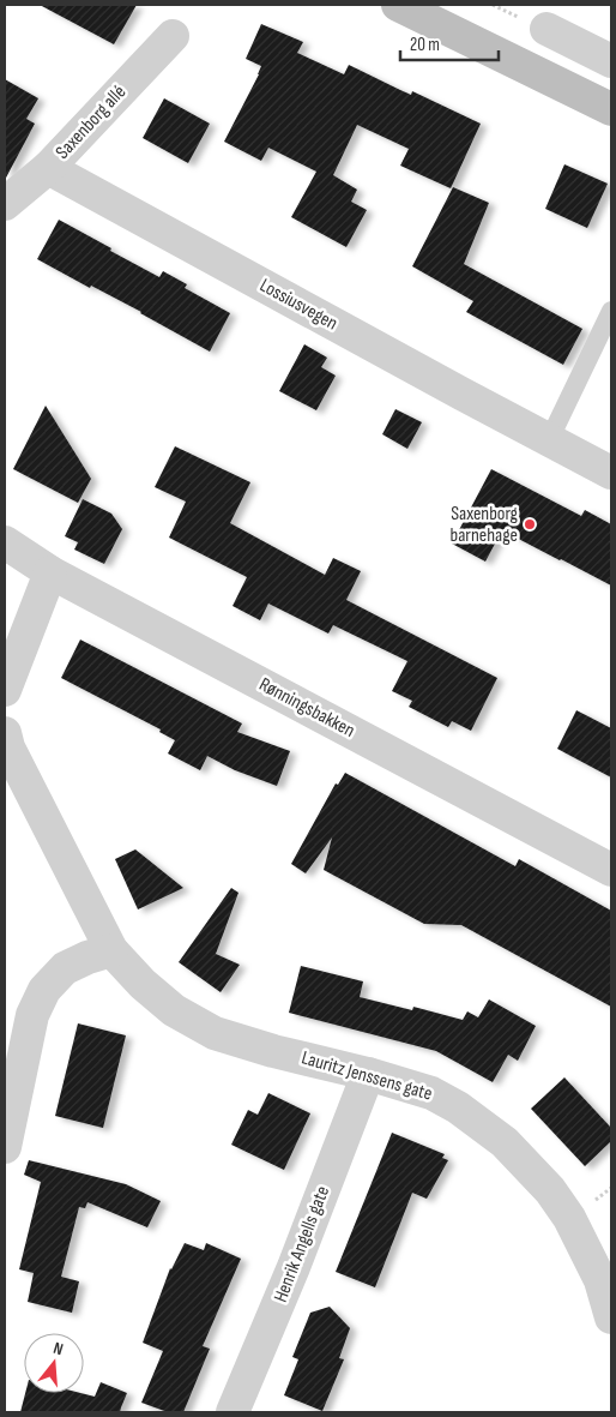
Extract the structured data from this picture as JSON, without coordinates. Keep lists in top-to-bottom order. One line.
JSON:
{"streets":{"street":["Saxenborg allé","Lossiusvegen","Rønningsbakken","Lauritz Jenssens gate","Henrik Angells gate"]},"crossings":[["Saxenborg allé","Lossiusvegen"],["Lauritz Jenssens gate","Henrik Angells gate"]],"places":["Saxenborg barnehage"],"scale_bar":"20 m","north":"top"}
